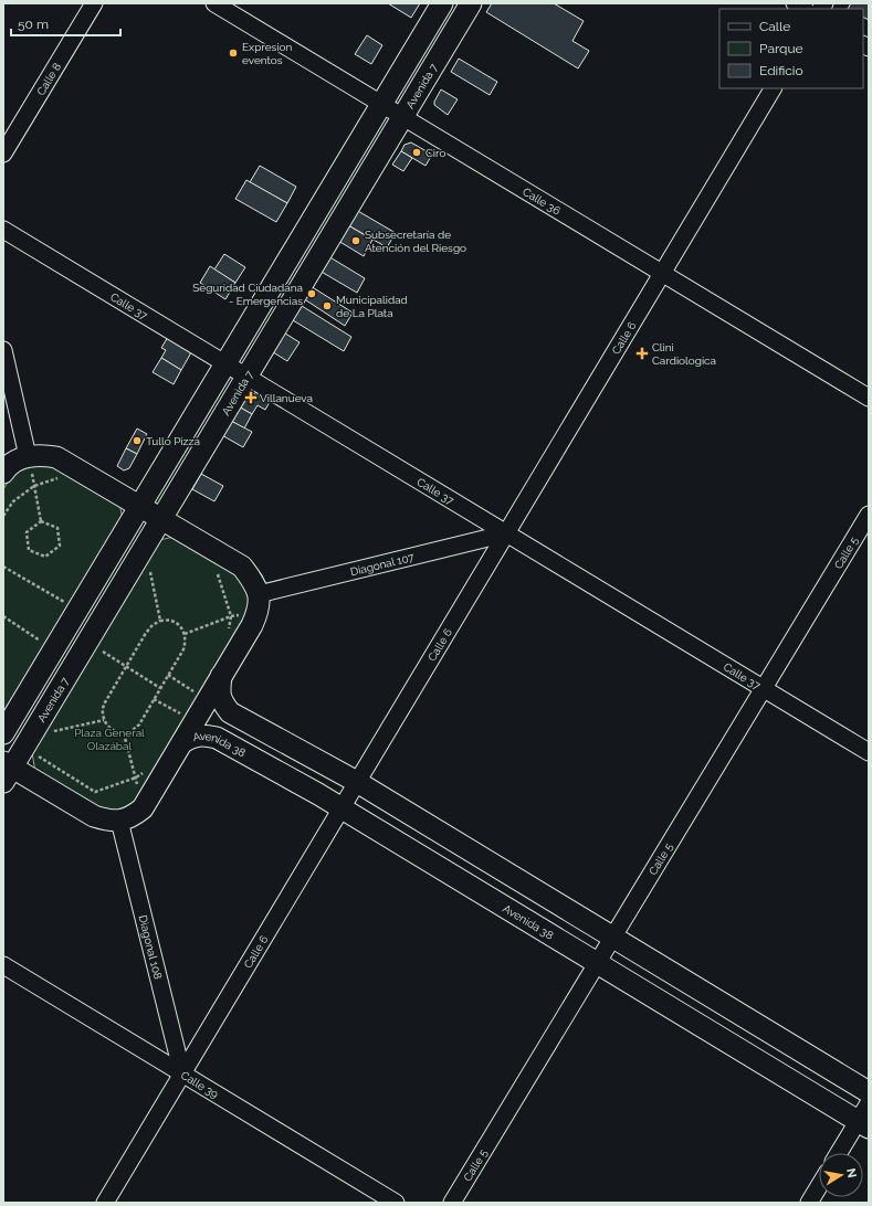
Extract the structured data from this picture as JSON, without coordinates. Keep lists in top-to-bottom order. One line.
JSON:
{"streets":{"main road":["Avenida 7","Avenida 38"],"street":["Calle 8","Calle 36","Calle 37","Calle 6","Calle 5","Diagonal 107","Diagonal 108","Calle 39"]},"crossings":[["Avenida 7","Calle 36"],["Avenida 7","Calle 37"],["Calle 36","Calle 6"],["Calle 37","Calle 6"],["Calle 37","Calle 5"],["Calle 37","Diagonal 107"],["Calle 6","Diagonal 107"],["Calle 6","Avenida 38"],["Calle 6","Diagonal 108"],["Calle 6","Calle 39"],["Calle 5","Avenida 38"],["Diagonal 108","Calle 39"]],"parks":["Plaza General Olazábal"],"places":{"other":["Expresion eventos","Ciro","Subsecretaría de Atención del Riesgo","Seguridad Ciudadana - Emergencias","Municipalidad de La Plata","Tullo Pizza"],"health":["Clini Cardiologica","Villanueva"]},"legend":["Calle","Parque","Edificio"],"scale_bar":"50 m","north":"right"}
